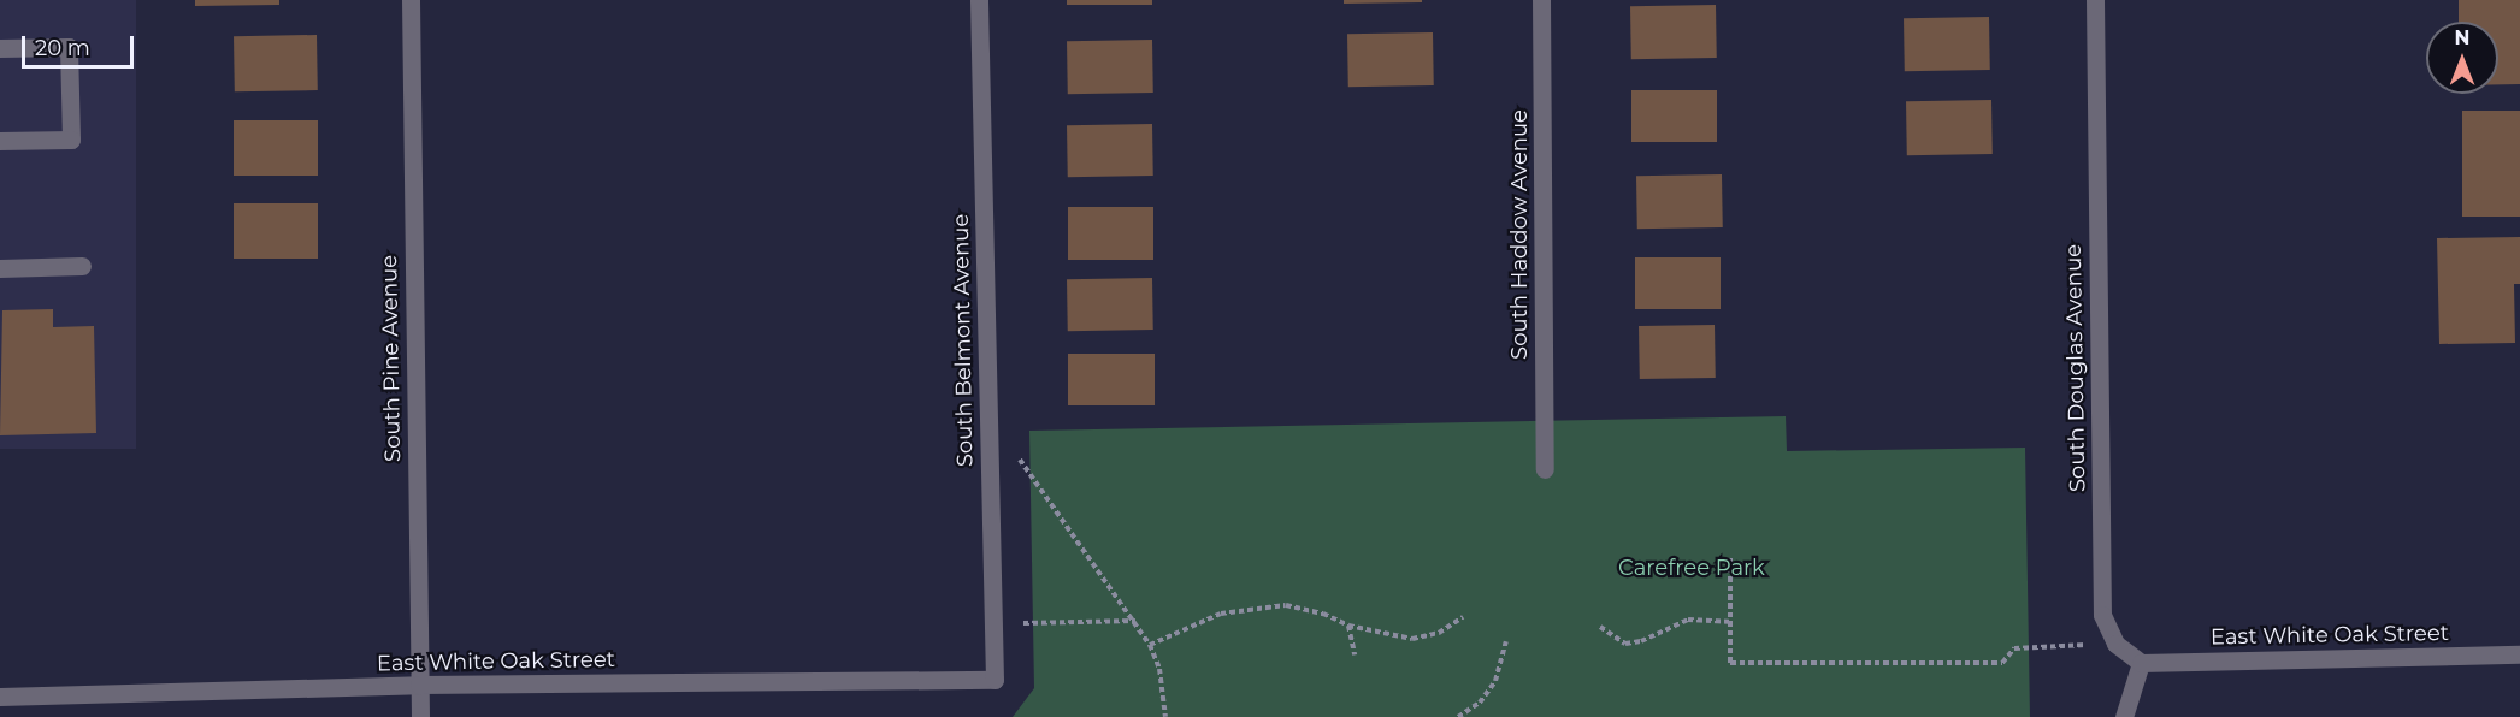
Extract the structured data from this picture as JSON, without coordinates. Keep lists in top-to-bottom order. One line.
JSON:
{"streets":{"street":["South Haddow Avenue","South Belmont Avenue","South Pine Avenue","South Douglas Avenue","East White Oak Street"]},"crossings":[["South Belmont Avenue","East White Oak Street"],["South Pine Avenue","East White Oak Street"]],"parks":["Carefree Park"],"scale_bar":"20 m","north":"top"}
